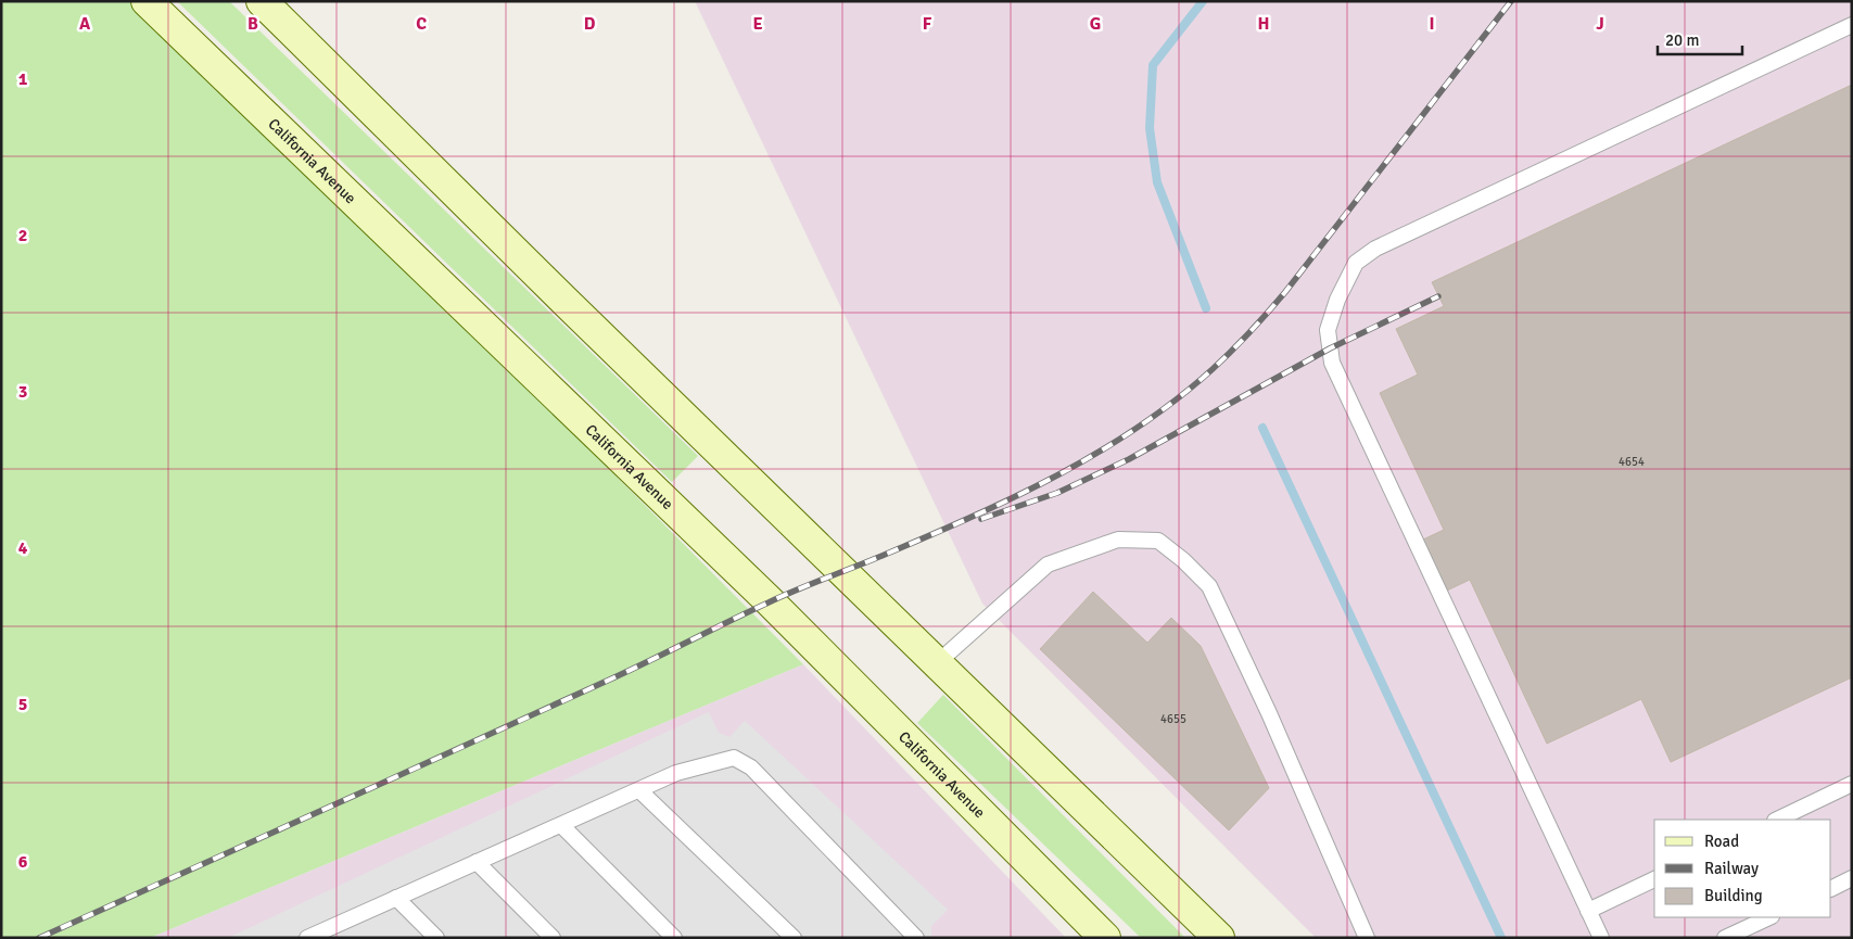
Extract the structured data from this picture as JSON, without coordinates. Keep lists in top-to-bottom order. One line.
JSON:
{"streets":{"main road":["California Avenue"]},"house_numbers":["4654","4655"],"legend":["Road","Railway","Building"],"scale_bar":"20 m","grid":{"columns":["A","B","C","D","E","F","G","H","I","J"],"rows":["1","2","3","4","5","6"]}}
